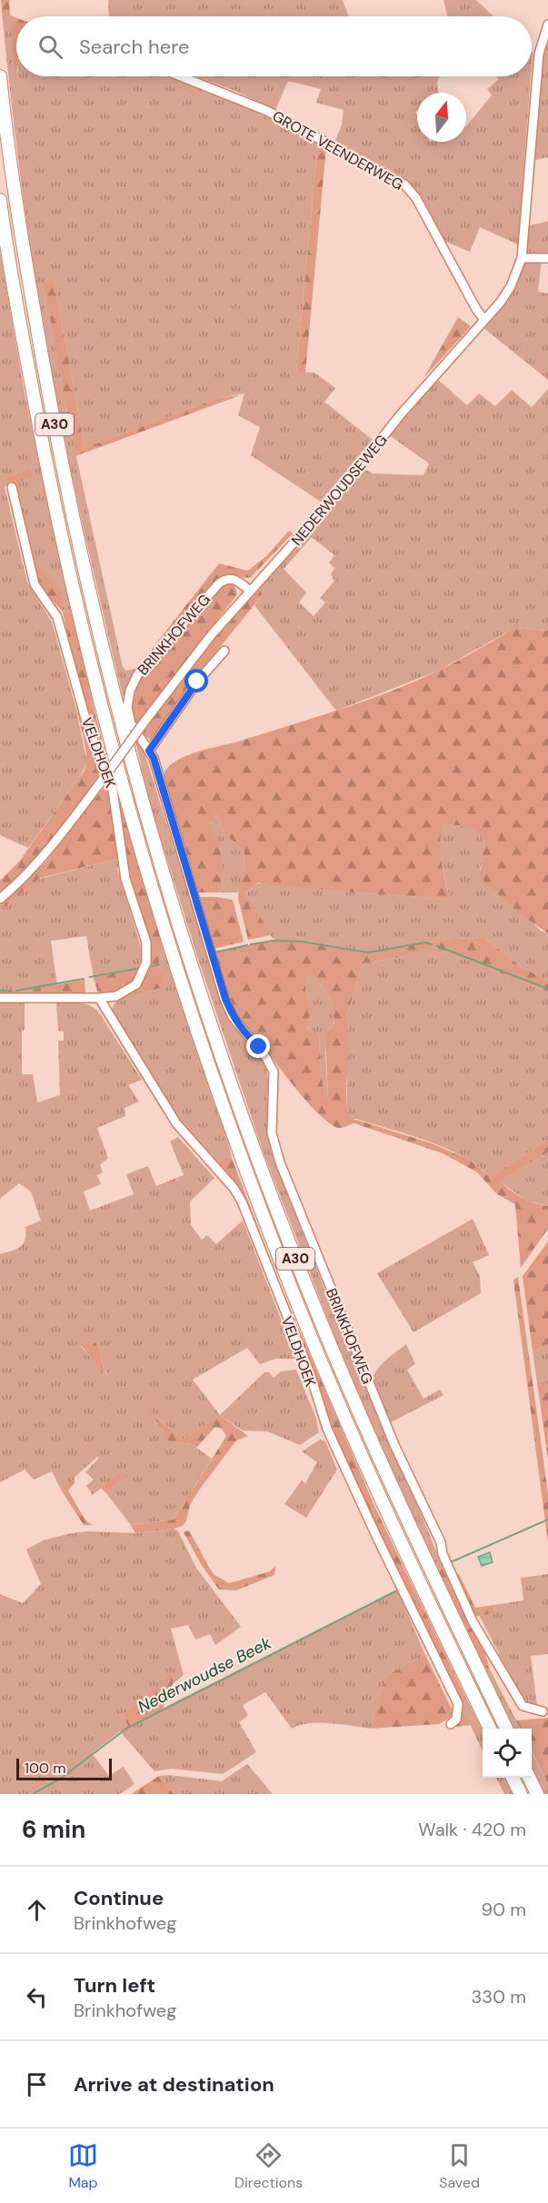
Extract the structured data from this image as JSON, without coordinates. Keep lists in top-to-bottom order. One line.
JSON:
{"streets":{"highway":["A30"],"street":["GROTE VEENDERWEG","NEDERWOUDSEWEG","BRINKHOFWEG","VELDHOEK"]},"crossings":[["GROTE VEENDERWEG","NEDERWOUDSEWEG"],["NEDERWOUDSEWEG","BRINKHOFWEG"]],"water":["Nederwoudse Beek"],"scale_bar":"100 m","north":"top","page":{"search":"Search here","scale":"100 m","heading":["6 min","Walk · 420 m"],"list":[["Continue","Brinkhofweg","90 m"],["Turn left","Brinkhofweg","330 m"],"Arrive at destination"],"nav":["Map","Directions","Saved"]}}
